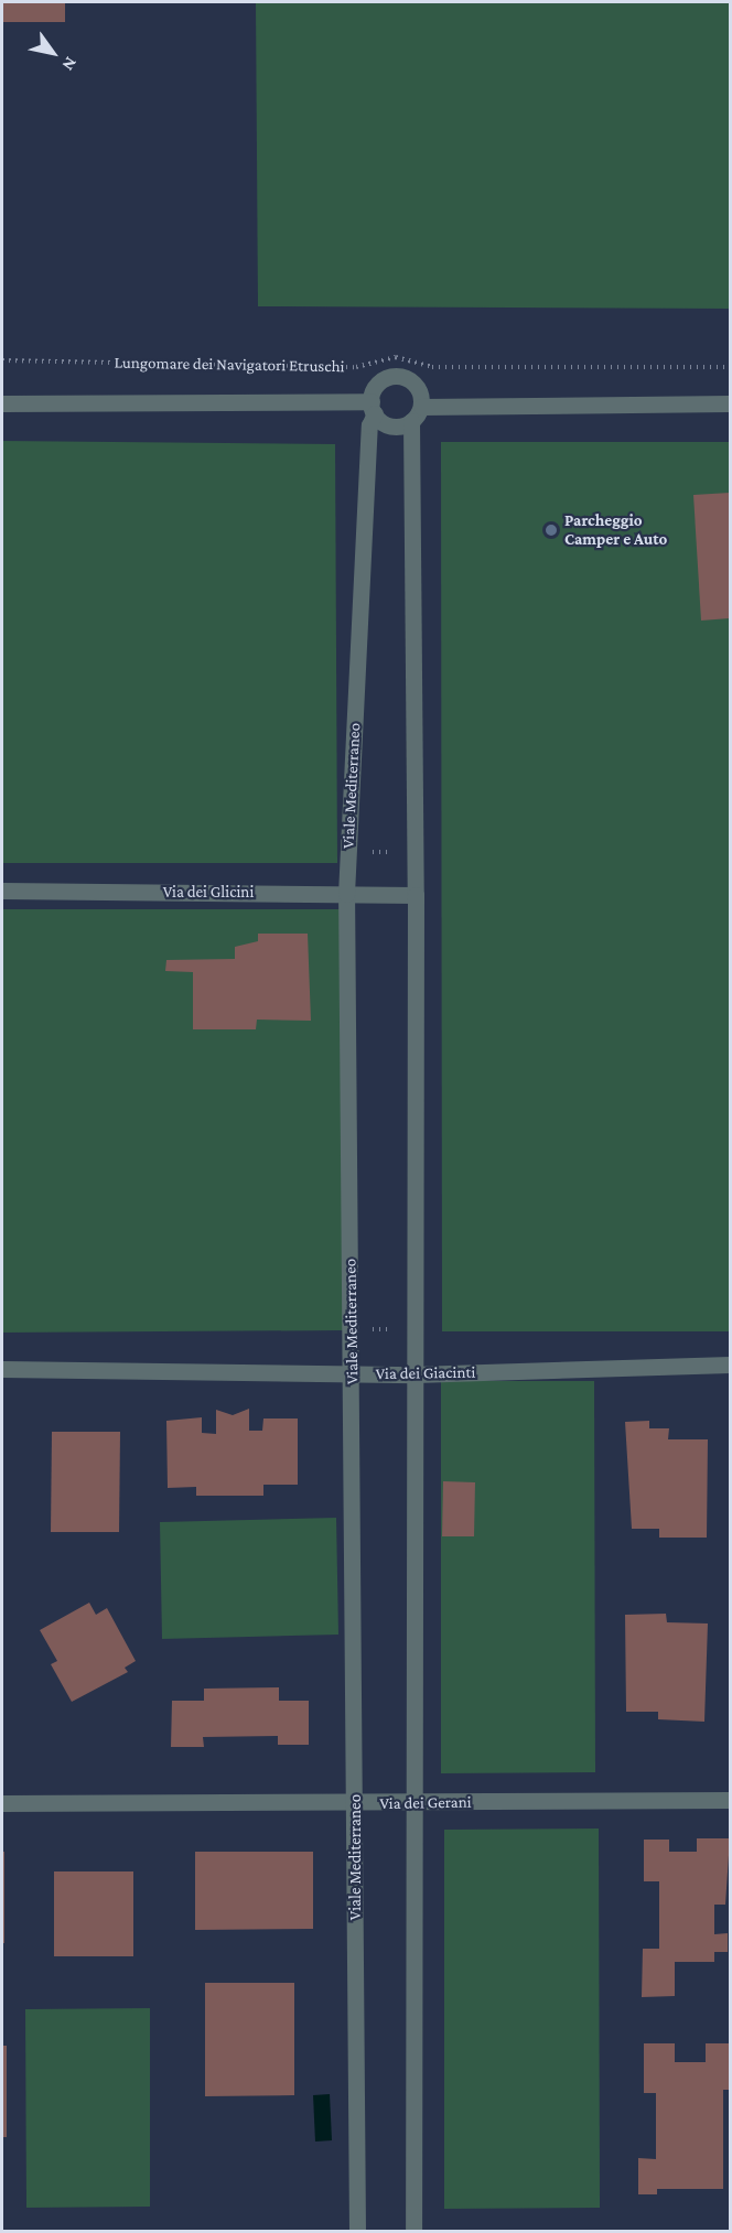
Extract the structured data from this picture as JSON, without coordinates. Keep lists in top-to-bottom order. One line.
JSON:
{"streets":{"street":["Viale Mediterraneo","Via dei Glicini","Via dei Giacinti","Via dei Gerani"],"path":["Lungomare dei Navigatori Etruschi"]},"crossings":[["Viale Mediterraneo","Via dei Glicini"],["Viale Mediterraneo","Via dei Giacinti"],["Viale Mediterraneo","Via dei Gerani"]],"places":["Parcheggio Camper e Auto"],"north":"bottom right"}
